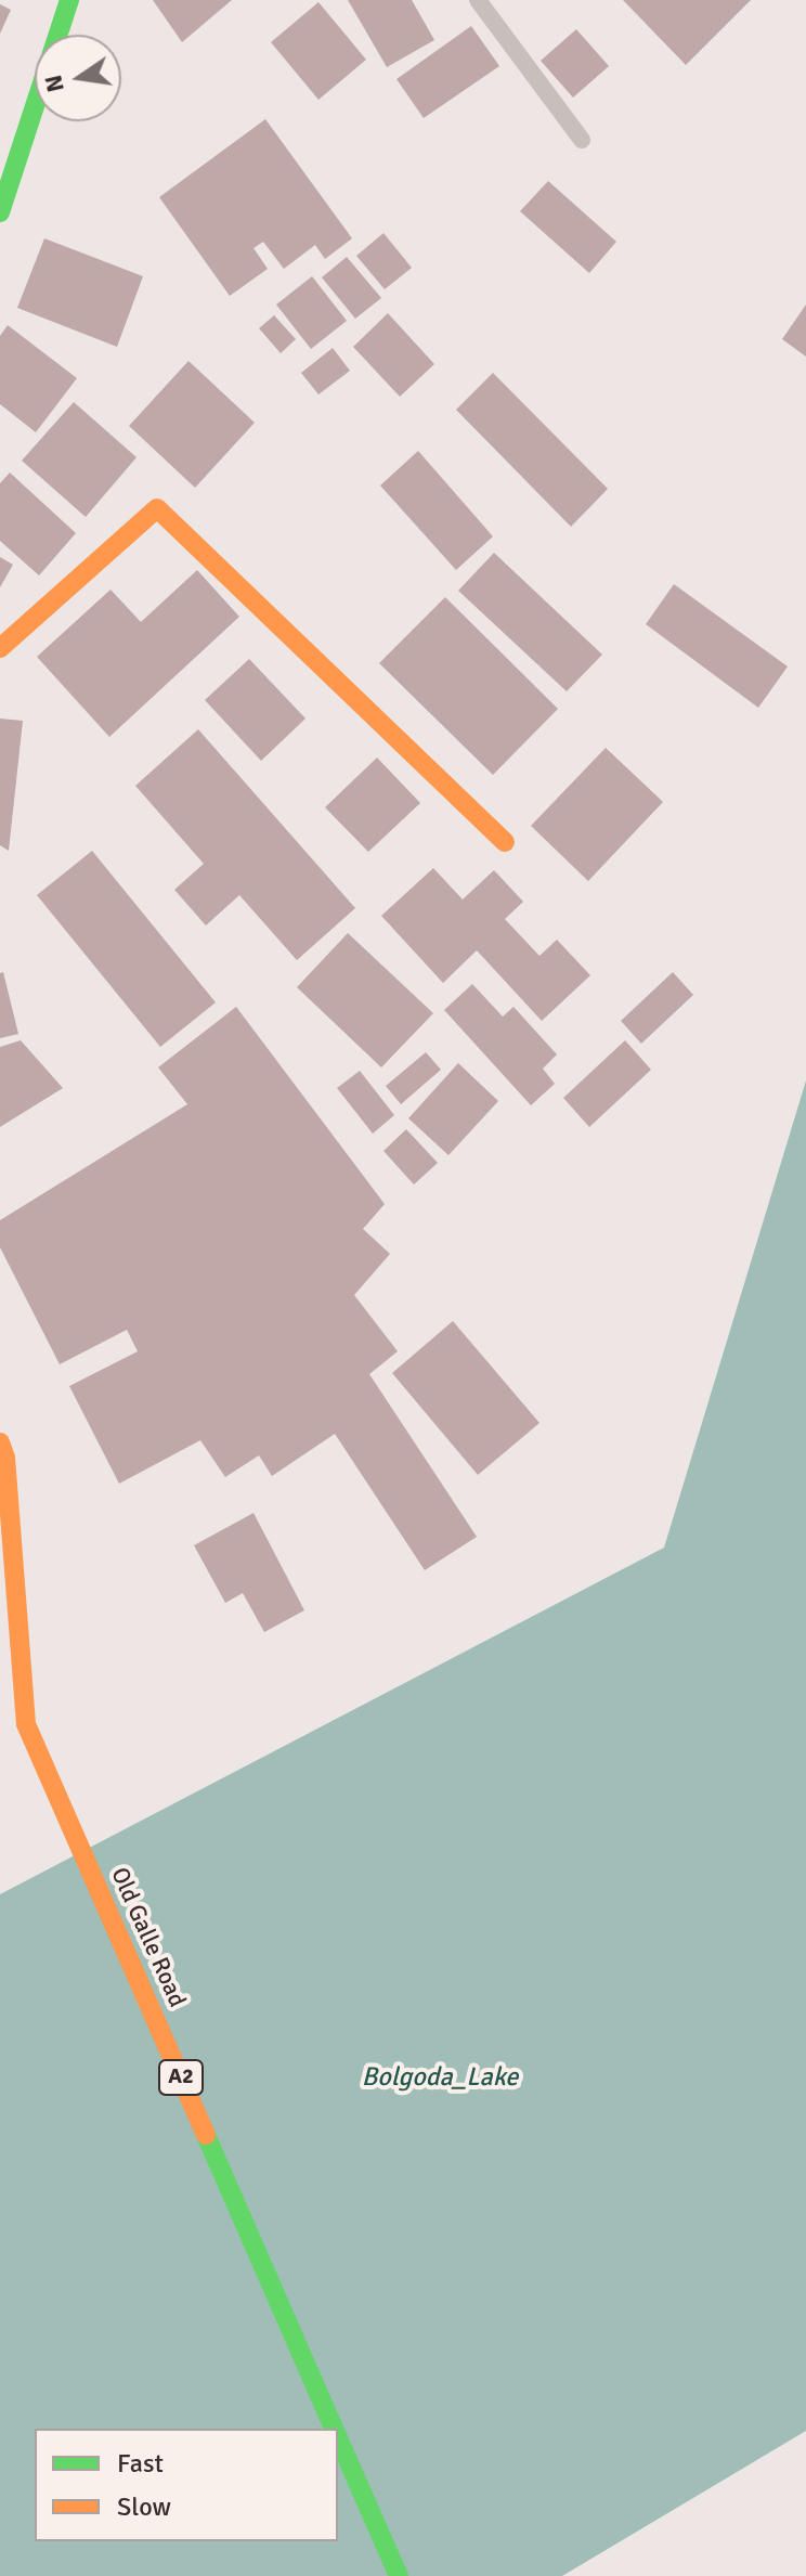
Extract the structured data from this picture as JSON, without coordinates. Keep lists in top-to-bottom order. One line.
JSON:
{"streets":{"main road":["Old Galle Road","A2"]},"water":["Bolgoda_Lake"],"legend":["Fast","Slow"],"north":"left"}
